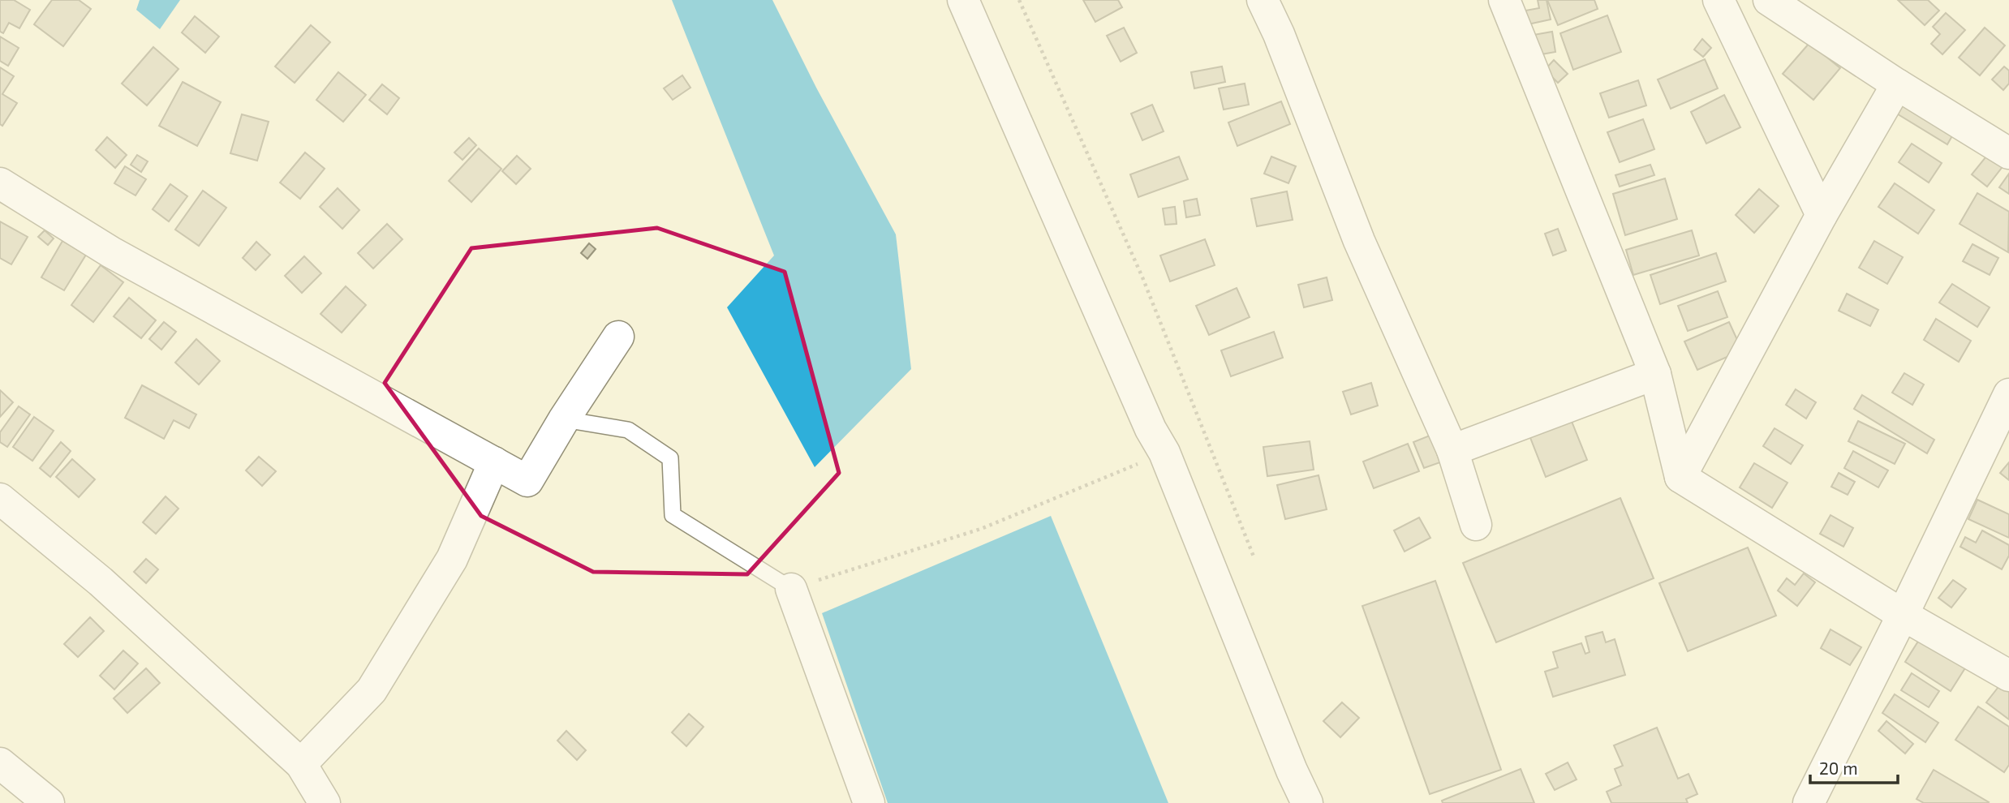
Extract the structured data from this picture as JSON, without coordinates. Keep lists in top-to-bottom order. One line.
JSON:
{"scale_bar":"20 m"}
